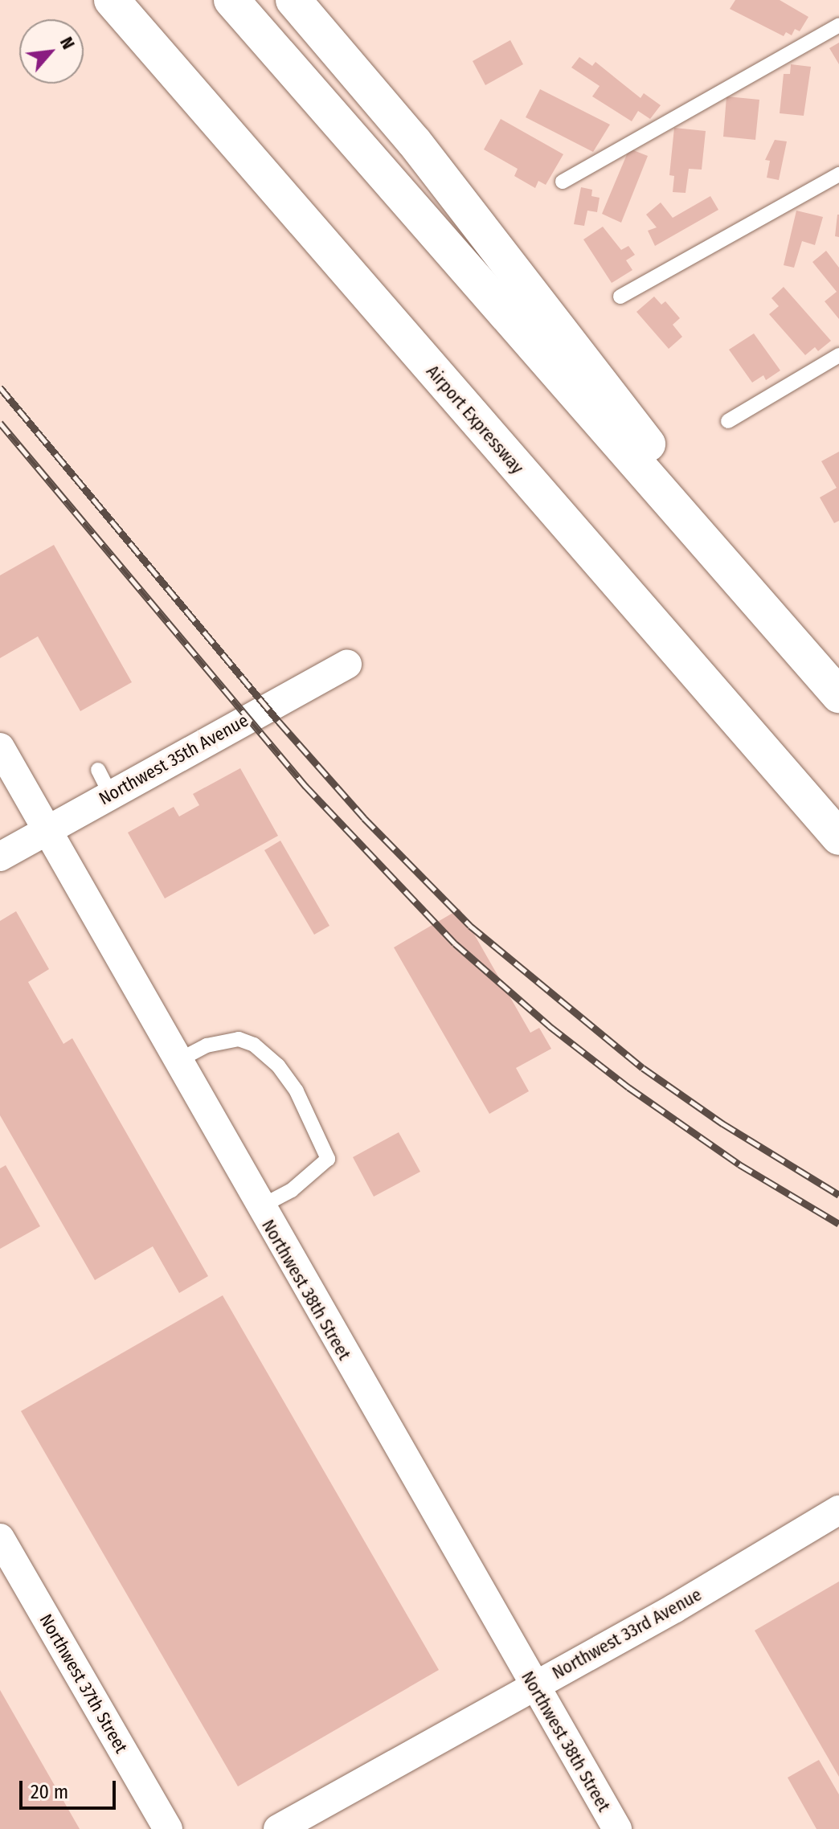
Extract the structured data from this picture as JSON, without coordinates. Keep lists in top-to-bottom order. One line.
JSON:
{"streets":{"highway":["Airport Expressway"],"street":["Northwest 35th Avenue","Northwest 38th Street","Northwest 33rd Avenue","Northwest 37th Street"]},"crossings":[["Northwest 35th Avenue","Northwest 38th Street"],["Northwest 38th Street","Northwest 33rd Avenue"]],"scale_bar":"20 m","north":"top right"}
